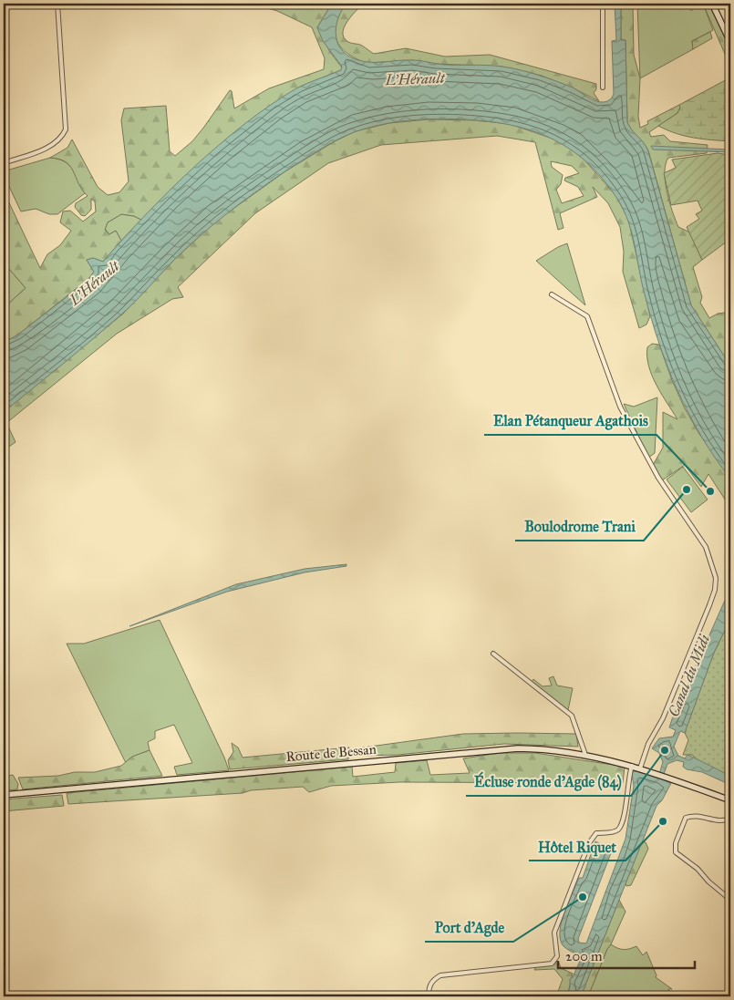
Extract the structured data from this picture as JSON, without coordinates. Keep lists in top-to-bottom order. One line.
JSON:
{"streets":{"main road":["Route de Bessan"]},"water":["L'Hérault","Canal du Midi"],"places":["Boulodrome Trani","Elan Pétanqueur Agathois","Écluse ronde d'Agde (84)","Hôtel Riquet","Port d'Agde"],"scale_bar":"200 m"}
